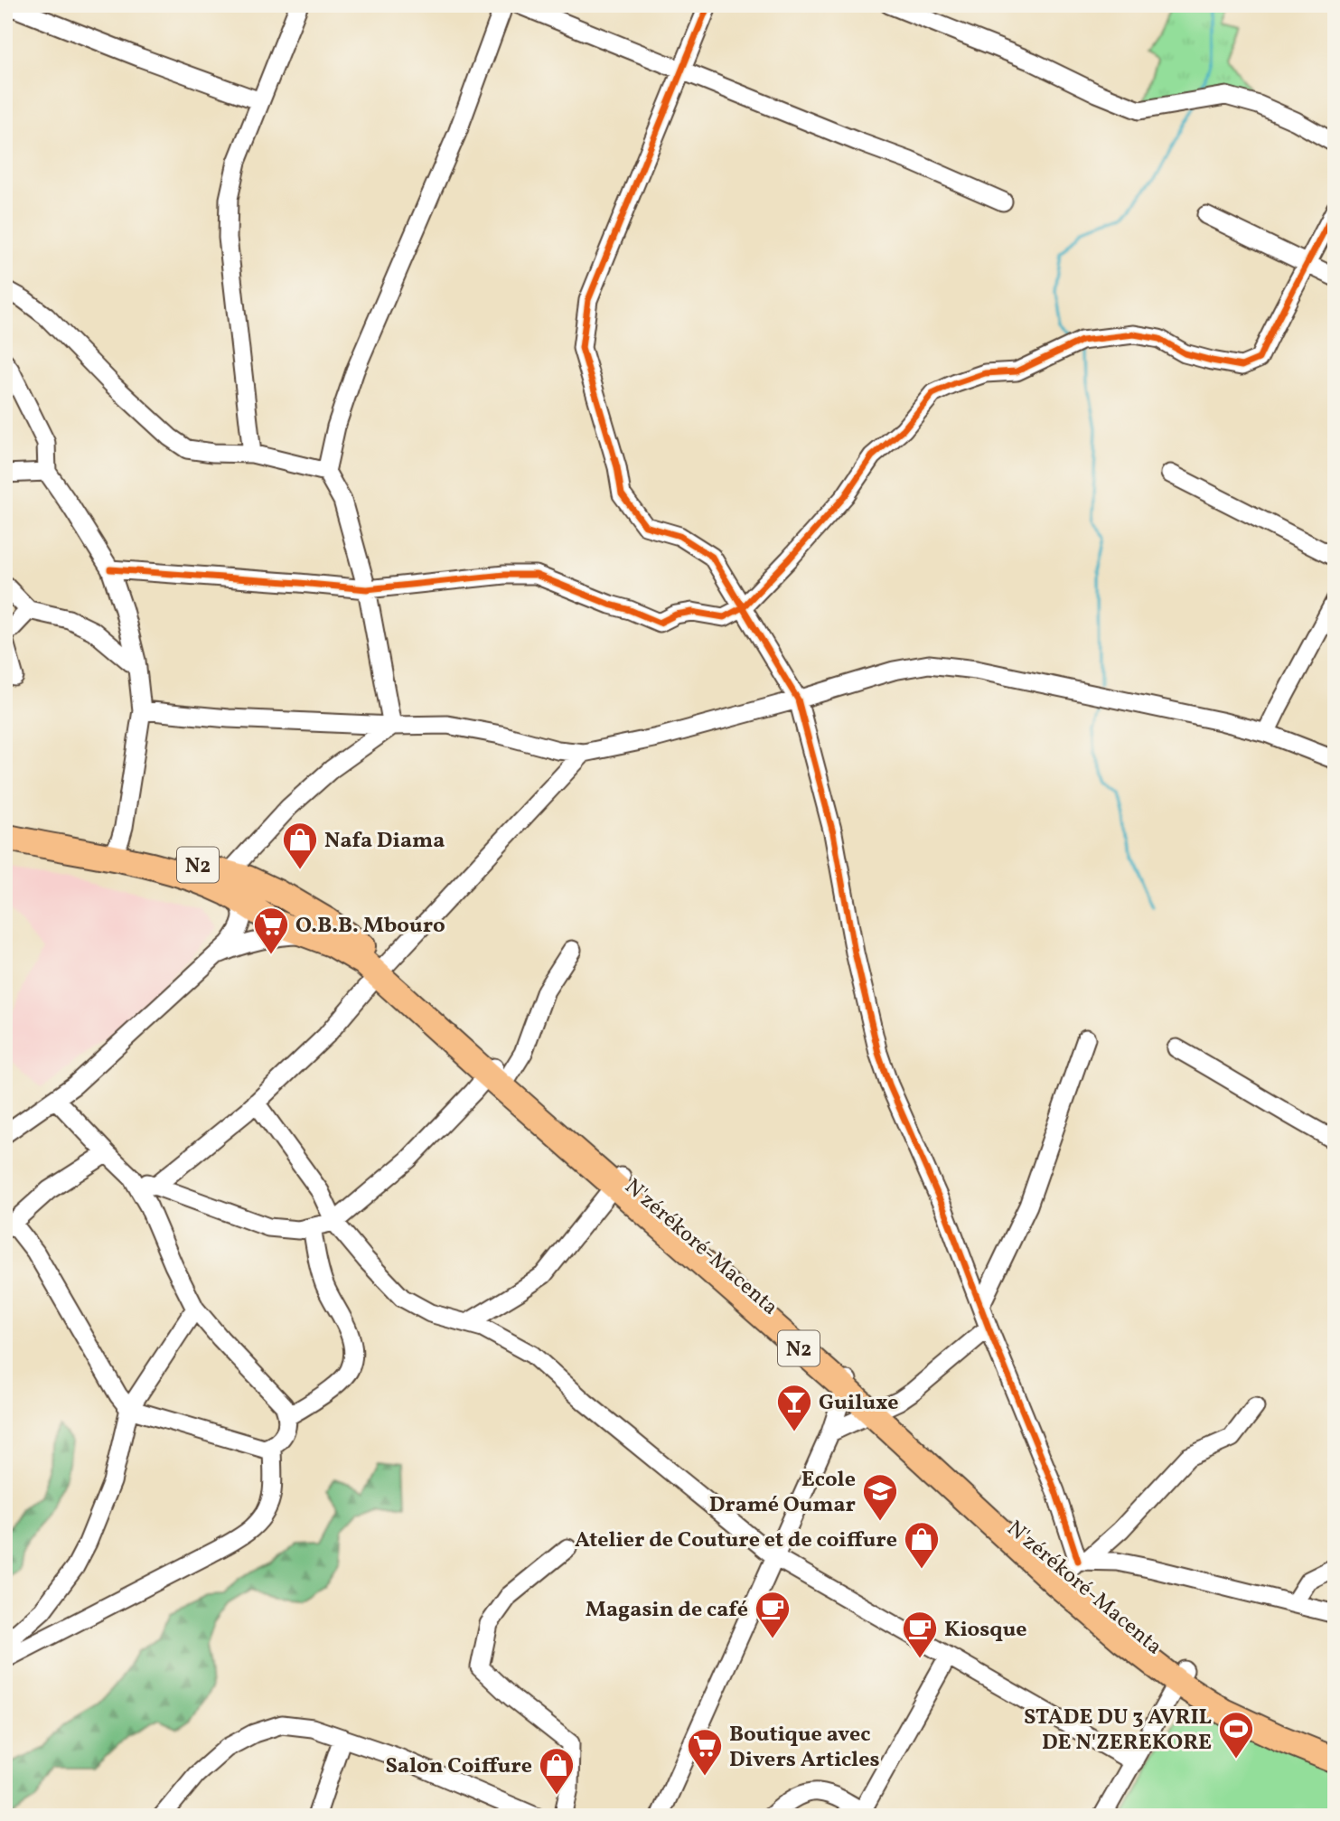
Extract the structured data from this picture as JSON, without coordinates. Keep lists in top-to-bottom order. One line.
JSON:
{"streets":{"highway":["N2","N'zérékoré-Macenta"]},"crossings":[["N2","N'zérékoré-Macenta"]],"places":{"shop":["Nafa Diama","Atelier de Couture et de coiffure","Salon Coiffure"],"supermarket":["O.B.B. Mbouro","Boutique avec Divers Articles"],"bar":["Guiluxe"],"school or university":["Ecole Dramé Oumar"],"cafe":["Magasin de café","Kiosque"],"sports":["STADE DU 3 AVRIL DE N'ZEREKORE"]}}
